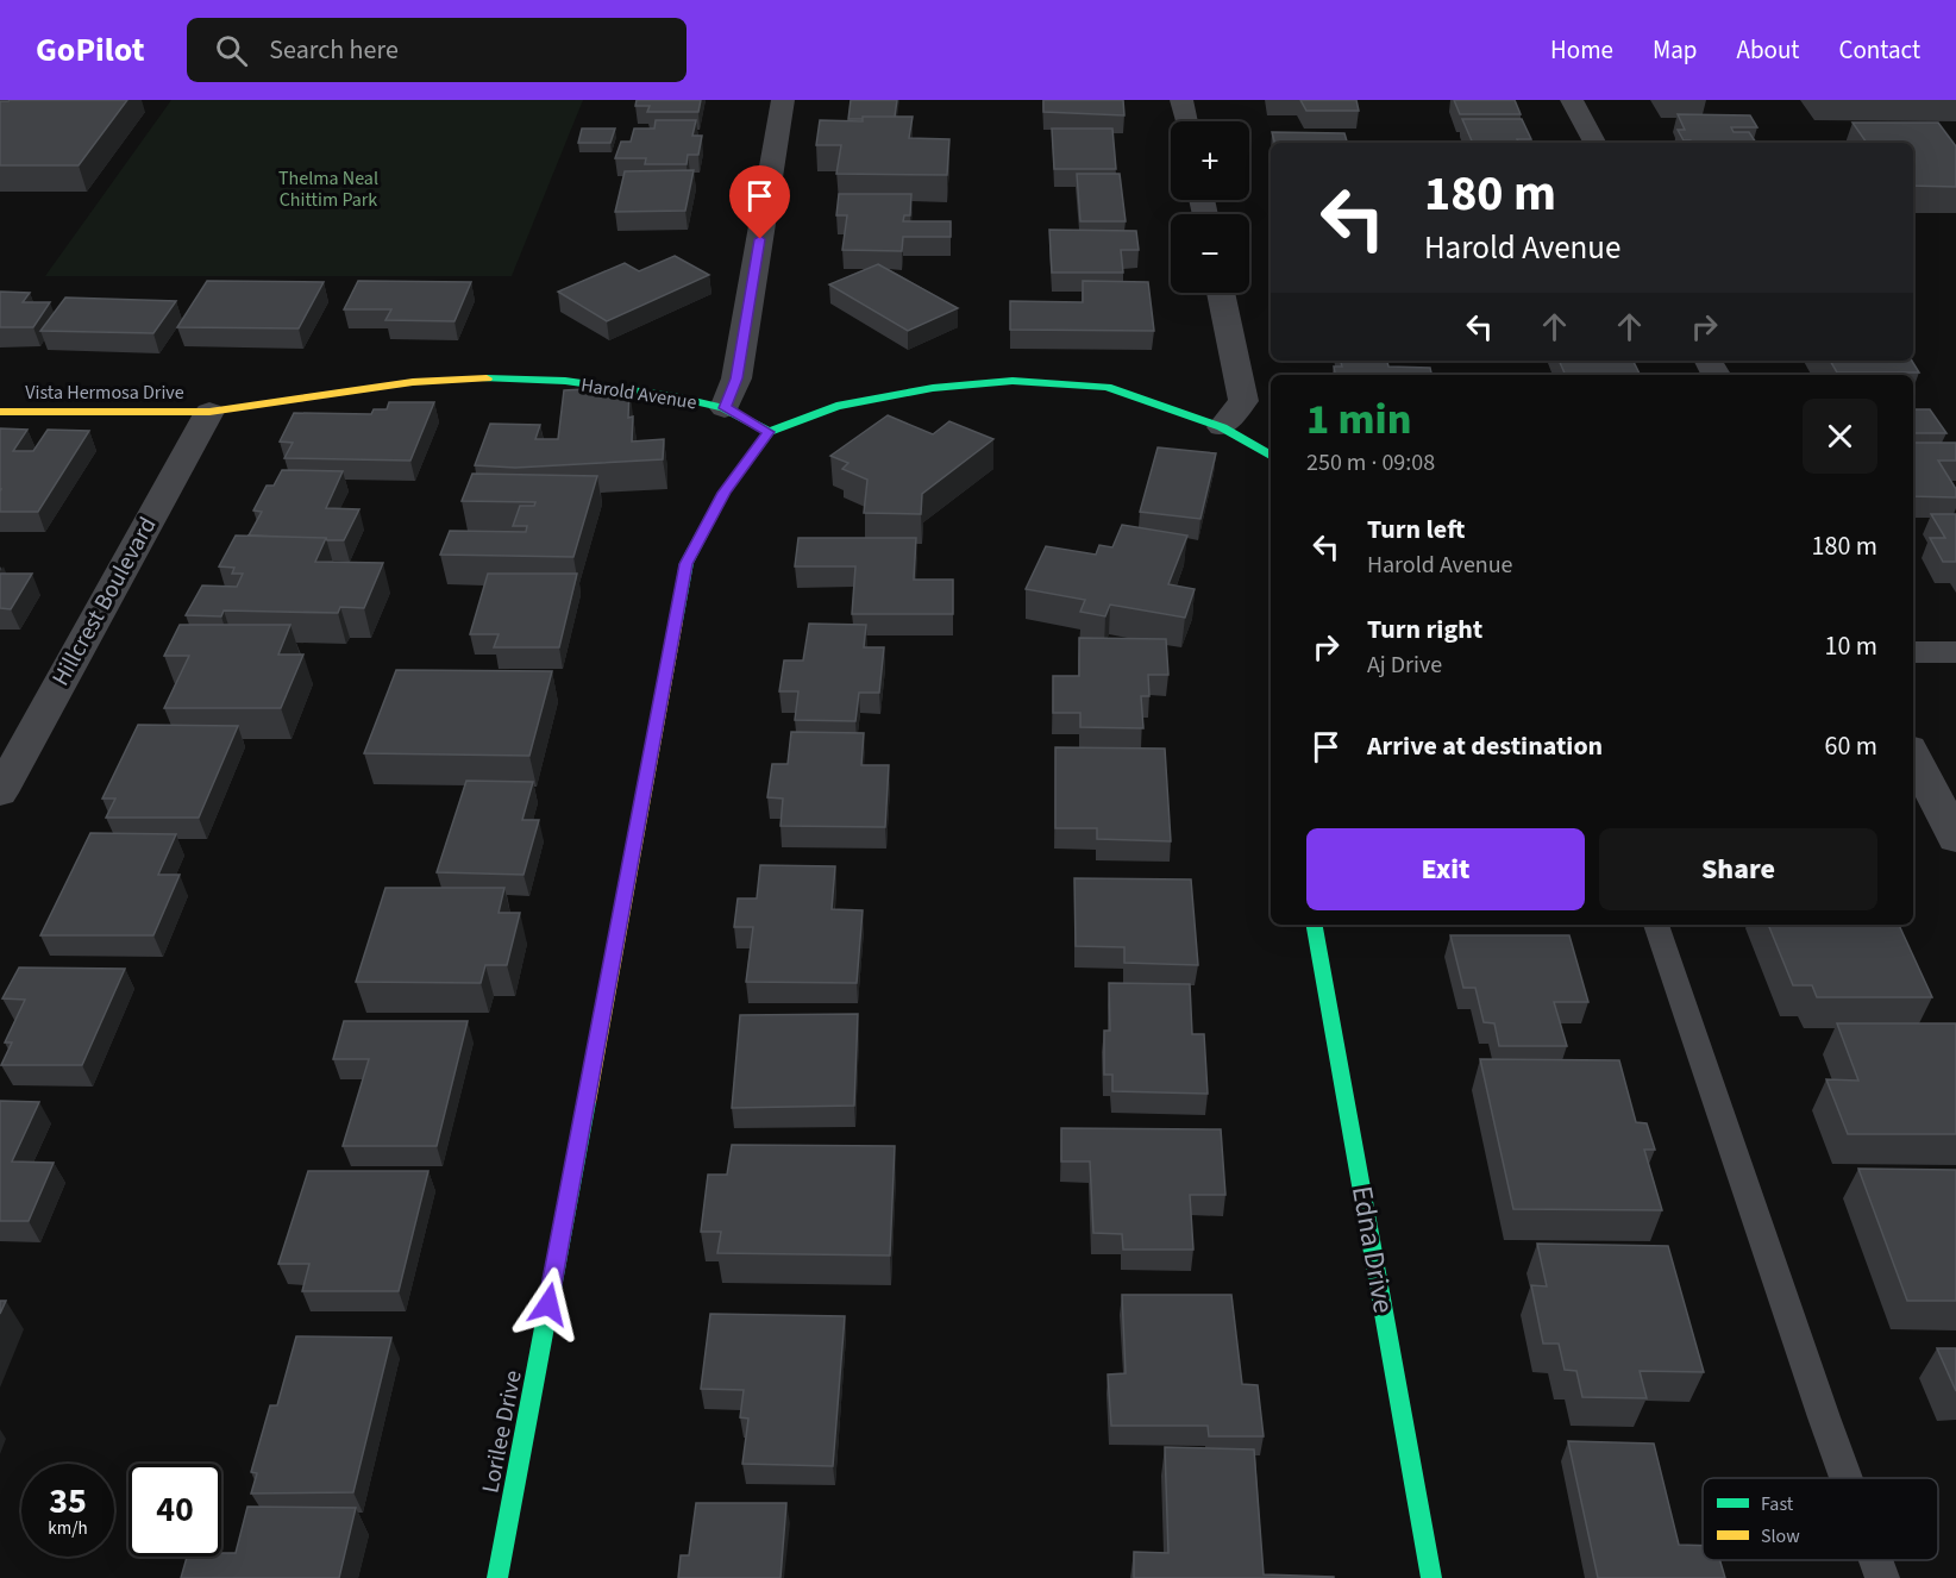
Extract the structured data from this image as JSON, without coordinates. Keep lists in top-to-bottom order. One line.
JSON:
{"streets":{"street":["Vista Hermosa Drive","Harold Avenue","Hillcrest Boulevard","Edna Drive","Lorilee Drive"]},"crossings":[["Vista Hermosa Drive","Harold Avenue"],["Vista Hermosa Drive","Hillcrest Boulevard"],["Harold Avenue","Hillcrest Boulevard"],["Harold Avenue","Lorilee Drive"]],"parks":["Thelma Neal Chittim Park"],"legend":["Fast","Slow"],"page":{"header":"GoPilot","search":"Search here","nav":["Home","Map","About","Contact"],"map_buttons":["+","−"],"turn":["180 m","Harold Avenue"],"heading":["1 min","250 m · 09:08"],"list":[{"name":"Turn left","note":"Harold Avenue","value":"180 m"},{"name":"Turn right","note":"Aj Drive","value":"10 m"},{"name":"Arrive at destination","value":"60 m"}],"buttons":["Exit","Share"],"speed":"35 km/h","limit":"40"}}
